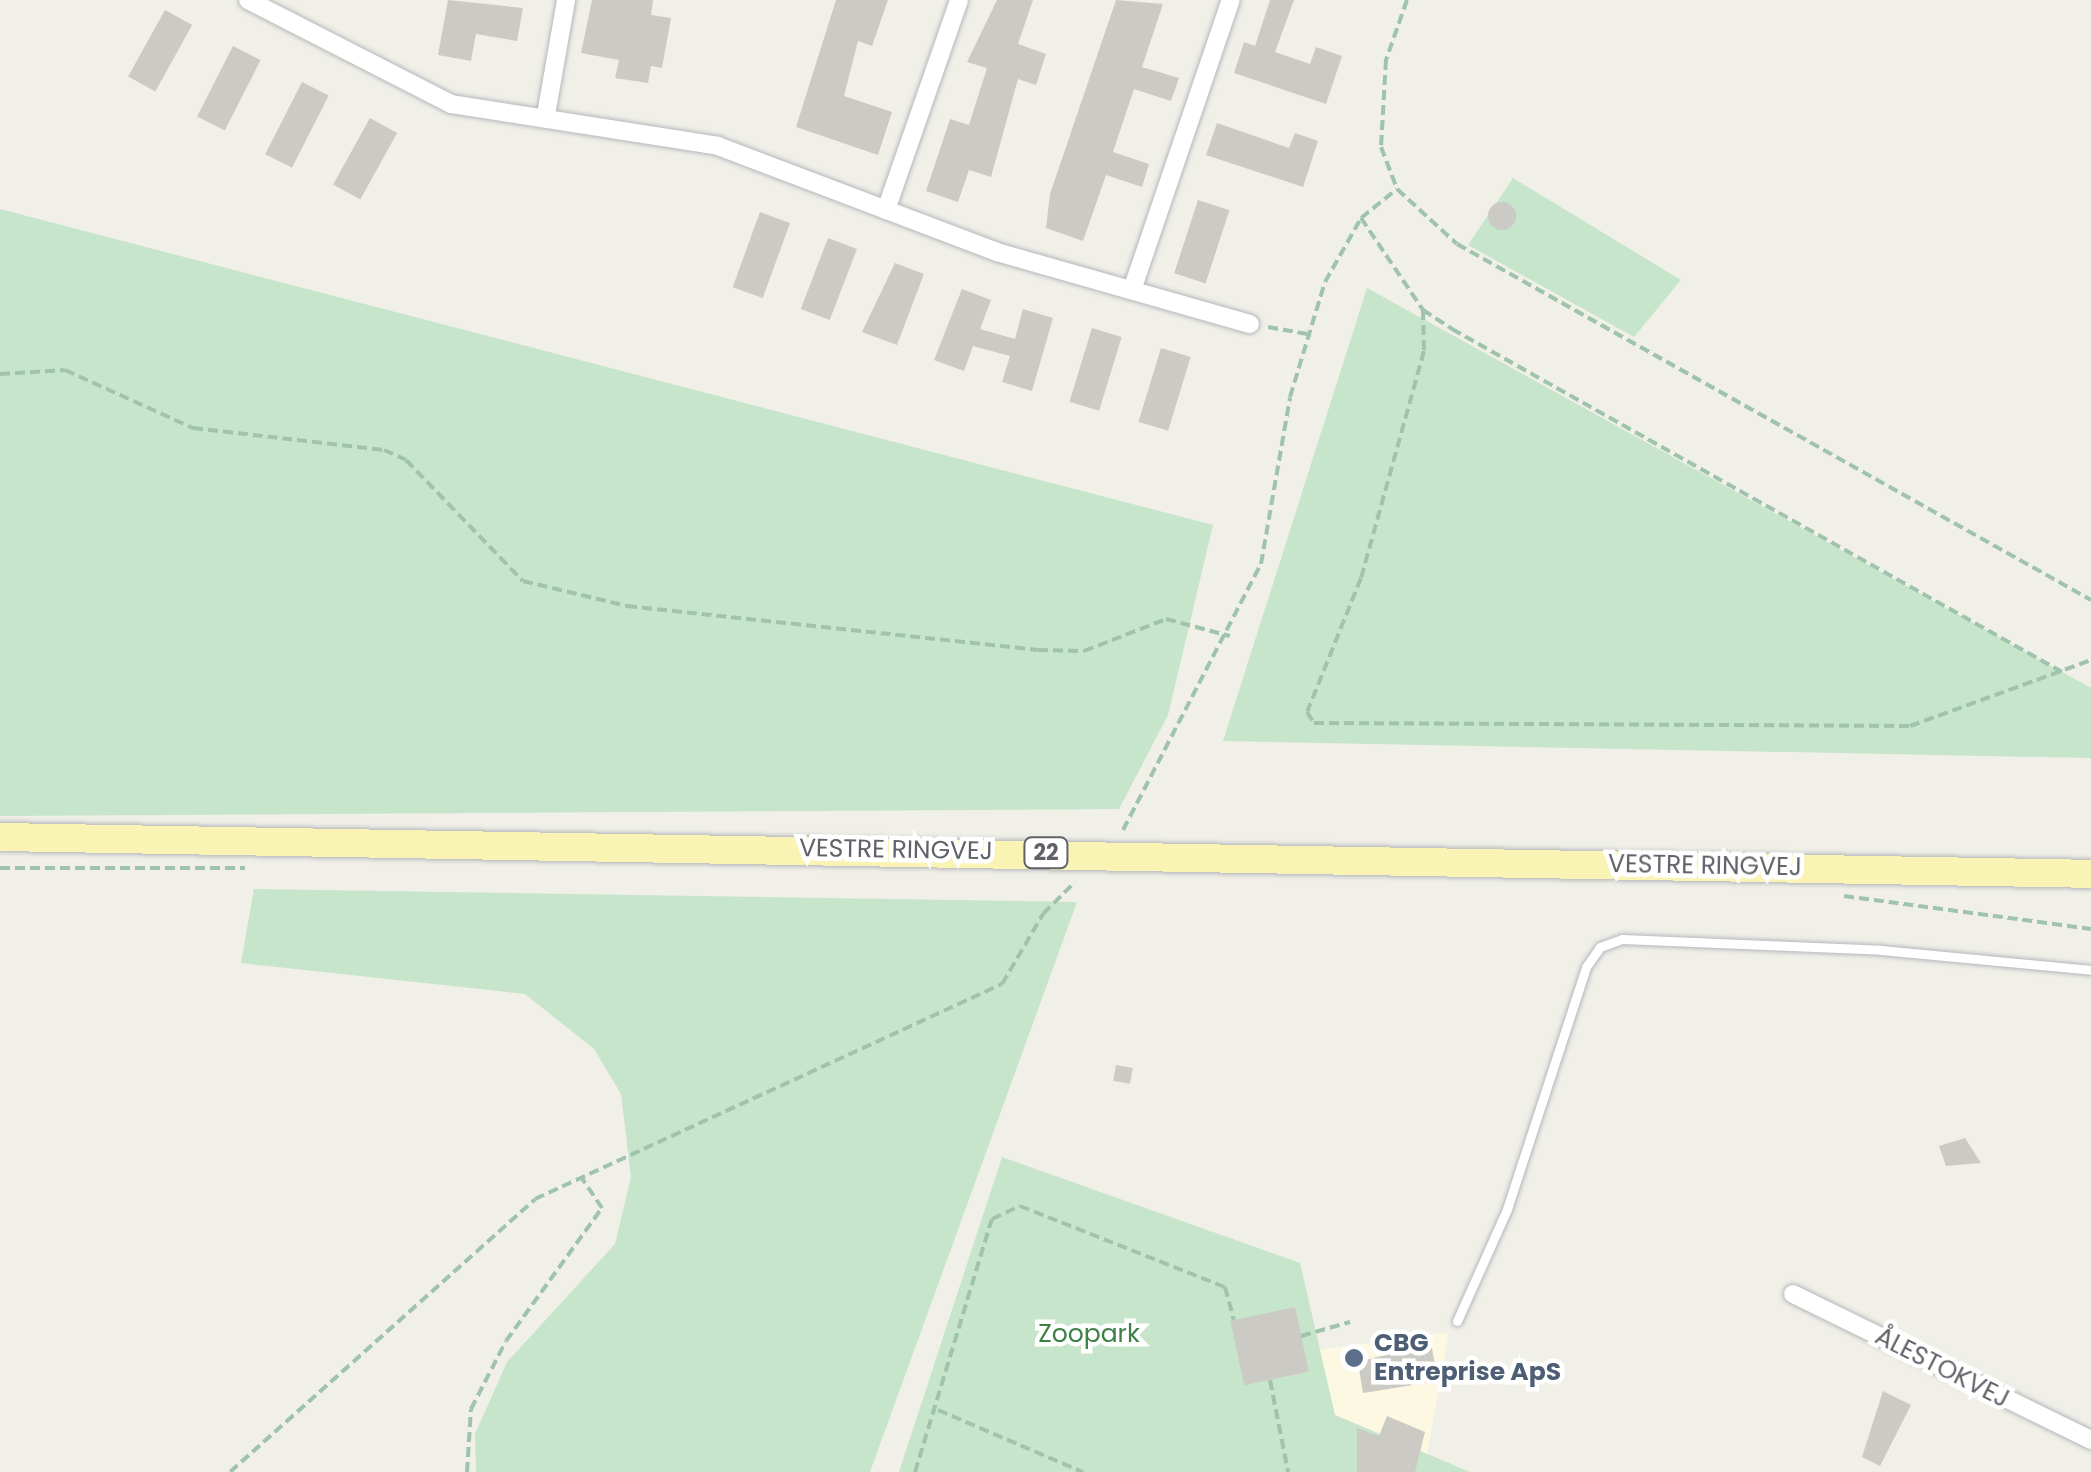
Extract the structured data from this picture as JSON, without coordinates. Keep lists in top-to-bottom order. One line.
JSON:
{"streets":{"main road":["VESTRE RINGVEJ","22"],"street":["ÅLESTOKVEJ"]},"parks":["Zoopark"],"places":["CBG Entreprise ApS"]}
